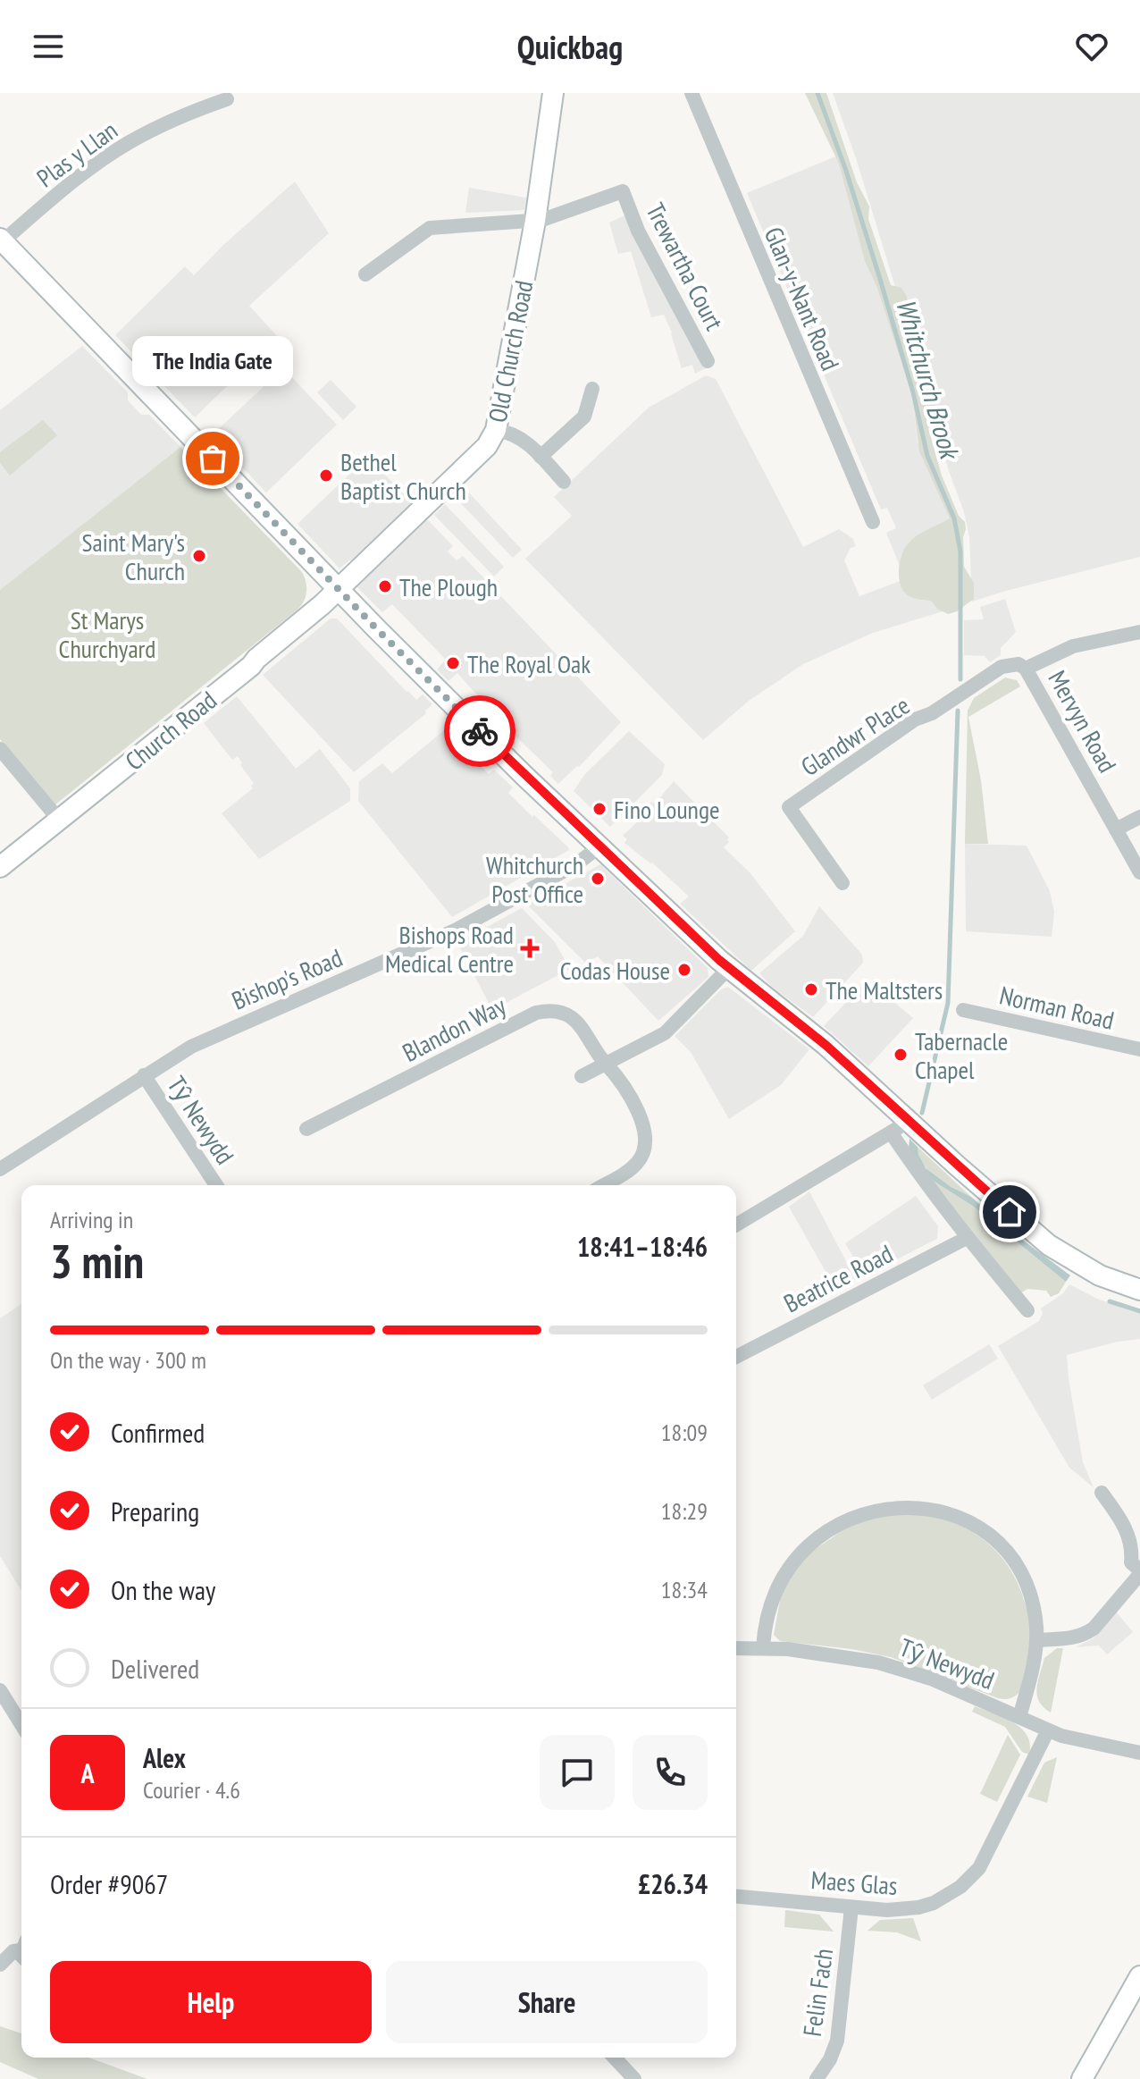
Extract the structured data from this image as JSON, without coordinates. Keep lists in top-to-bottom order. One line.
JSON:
{"streets":{"street":["Plas y Llan","Trewartha Court","Glan-y-Nant Road","Old Church Road","Mervyn Road","Church Road","Glandwr Place","Bishop's Road","Norman Road","Blandon Way","Tŷ Newydd","Beatrice Road","Maes Glas","Felin Fach"]},"crossings":[["Trewartha Court","Old Church Road"],["Old Church Road","Church Road"],["Mervyn Road","Glandwr Place"],["Bishop's Road","Tŷ Newydd"],["Tŷ Newydd","Maes Glas"],["Maes Glas","Felin Fach"]],"water":["Whitchurch Brook"],"parks":["St Marys Churchyard"],"places":{"other":["The India Gate","Bethel Baptist Church","Saint Mary's Church","The Plough","The Royal Oak","Fino Lounge","Whitchurch Post Office","Codas House","The Maltsters","Tabernacle Chapel"],"health":["Bishops Road Medical Centre"]},"page":{"header":"Quickbag","bubble":"The India Gate","heading":["3 min","Arriving in","18:41–18:46"],"panel":["Alex","Courier · 4.6","Order #9067","£26.34"],"bar":"On the way · 300 m","list":[["Confirmed","18:09"],["Preparing","18:29"],["On the way","18:34"],"Delivered"],"round":"A","buttons":["Help","Share"]}}
